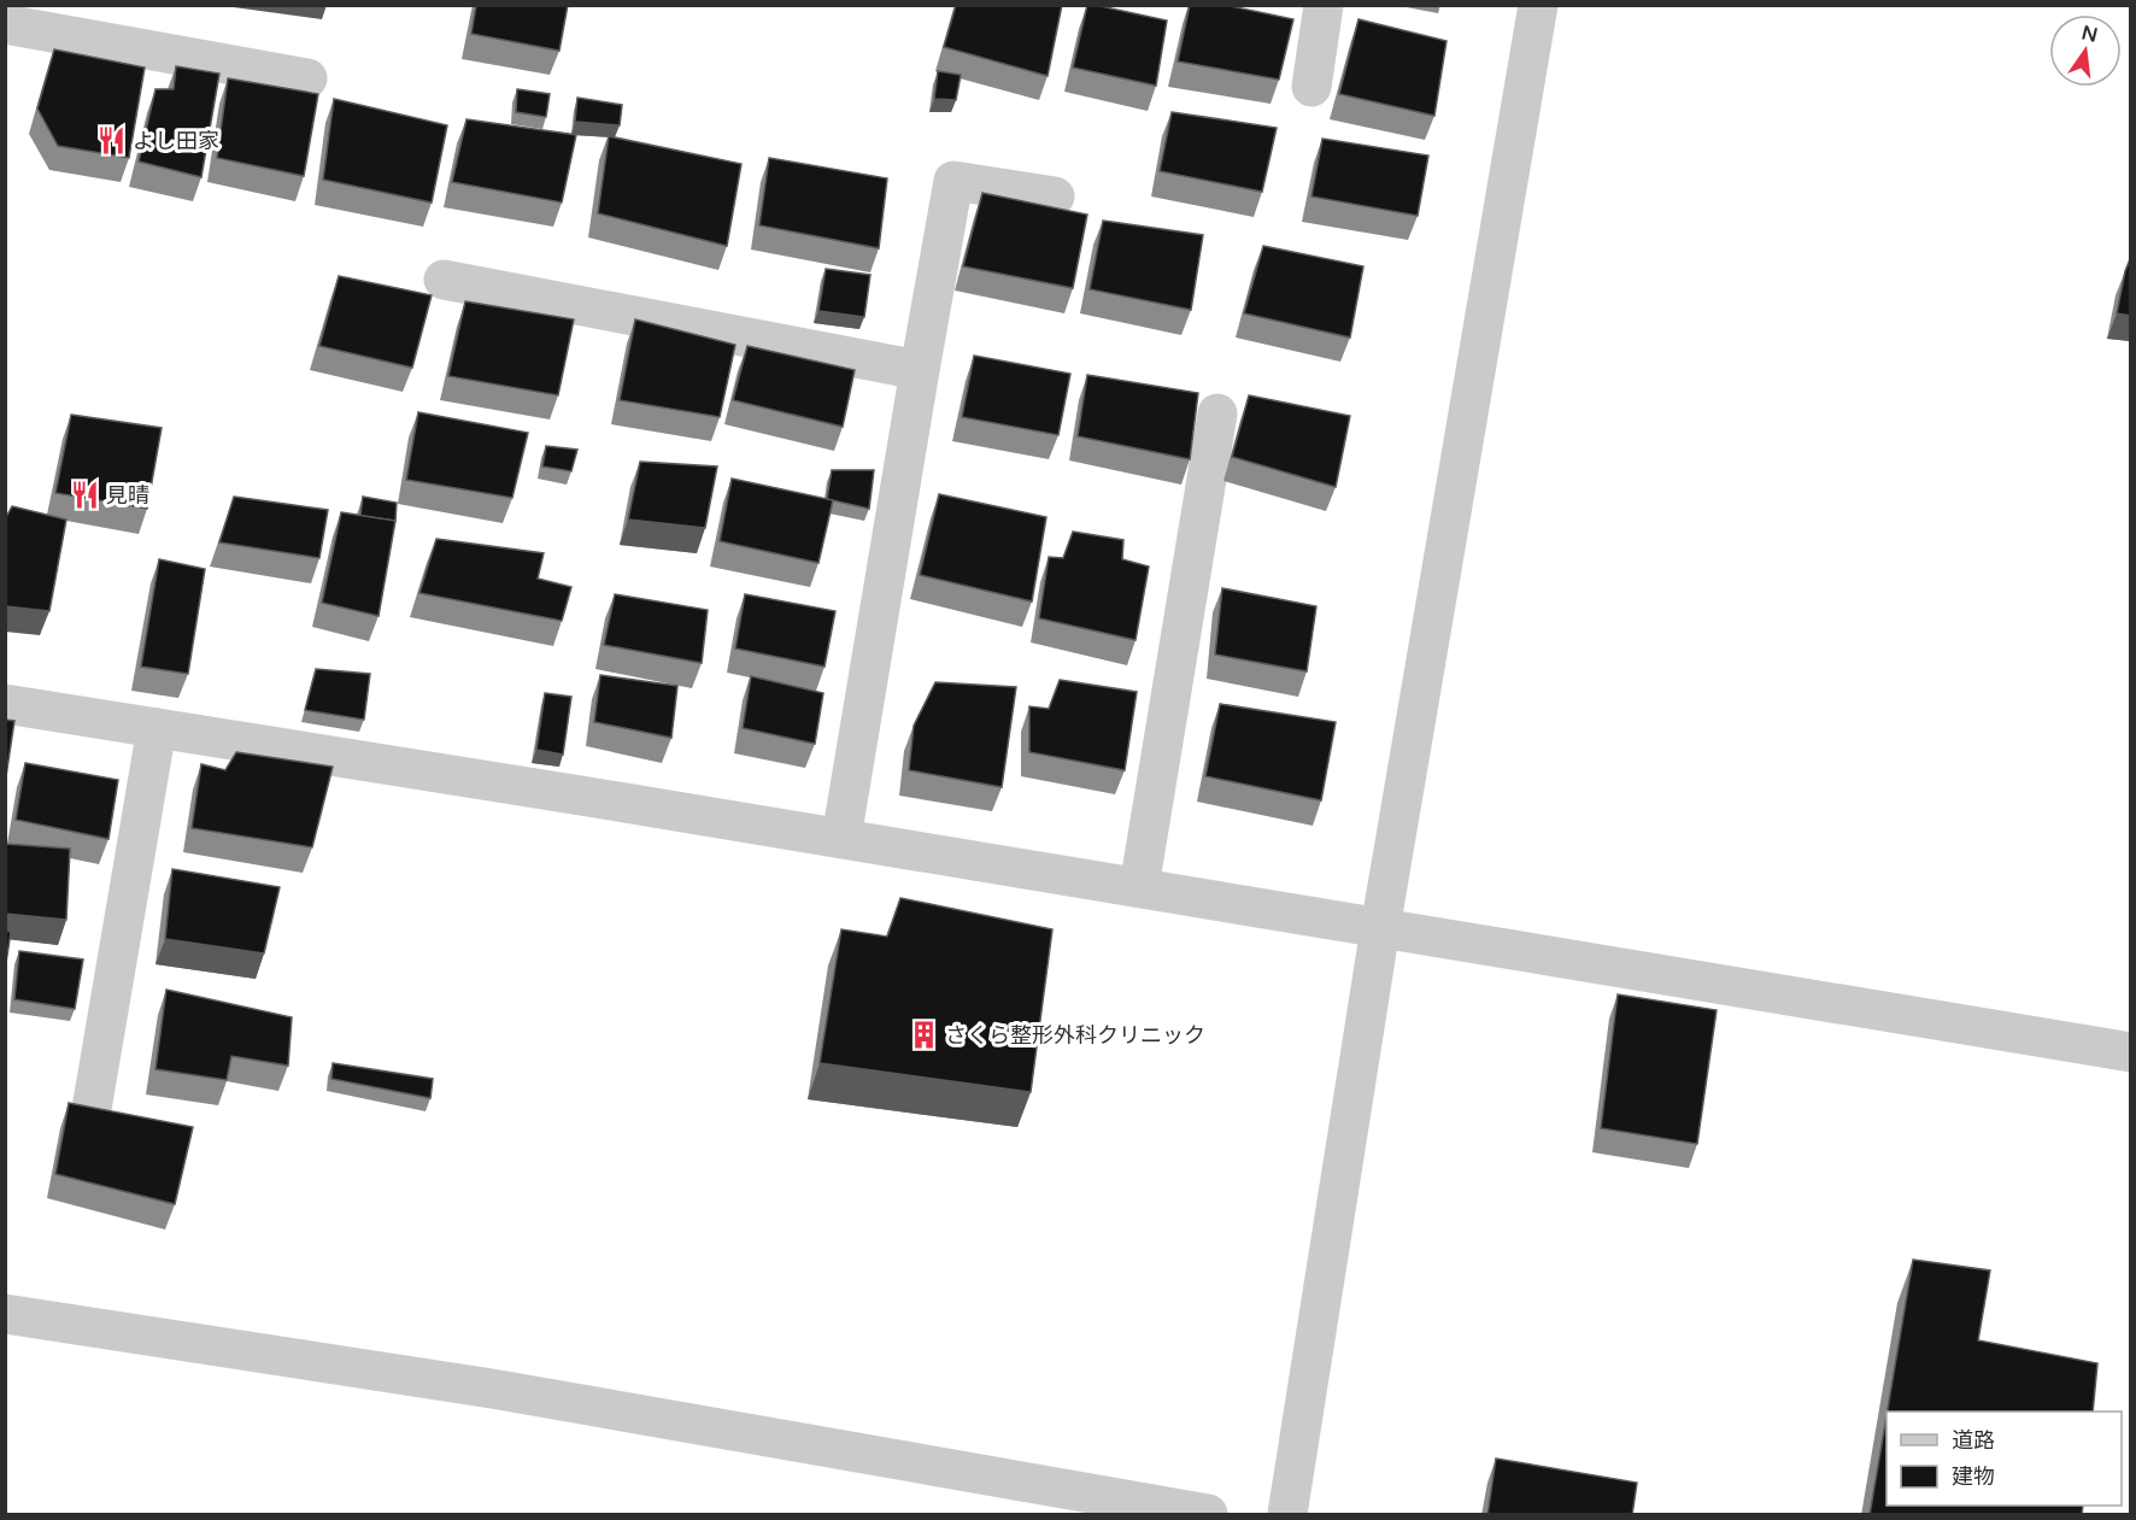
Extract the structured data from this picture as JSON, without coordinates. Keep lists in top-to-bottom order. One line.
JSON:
{"places":{"restaurant":["よし田家","見晴"],"building":["さくら整形外科クリニック"]},"legend":["道路","建物"],"north":"top"}
